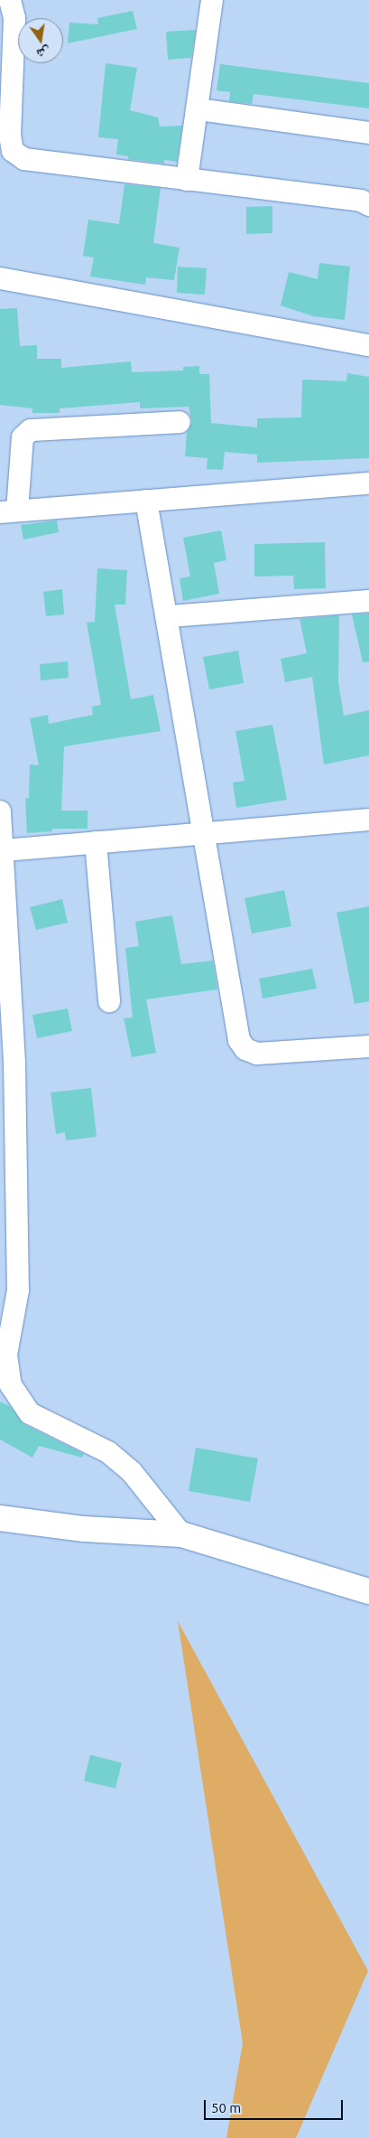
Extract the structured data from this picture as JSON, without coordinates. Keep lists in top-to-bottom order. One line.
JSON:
{"scale_bar":"50 m","north":"bottom"}
